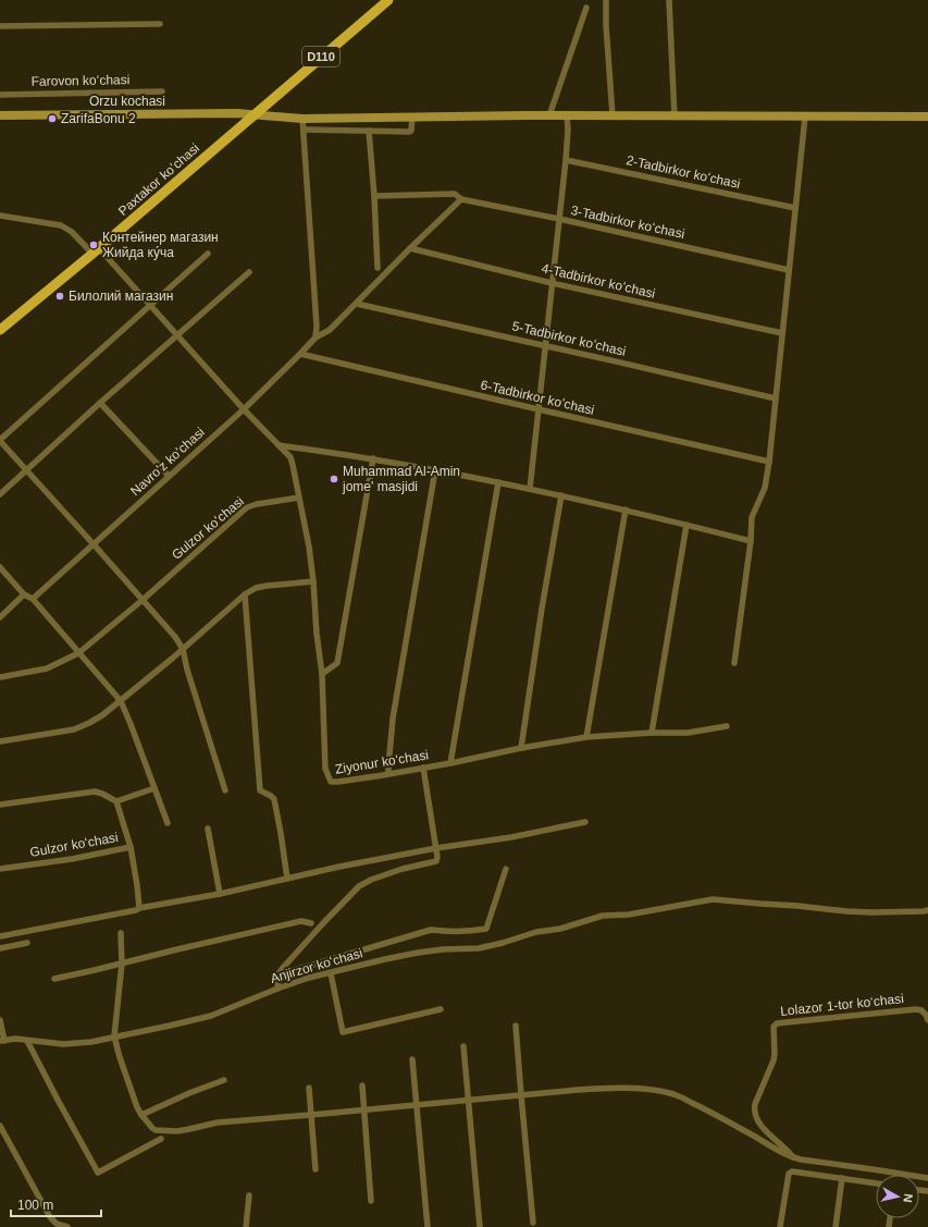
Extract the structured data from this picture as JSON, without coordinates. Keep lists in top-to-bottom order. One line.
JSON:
{"streets":{"main road":["D110","Orzu kochasi","Paxtakor koʻchasi"],"street":["Farovon koʻchasi","2-Tadbirkor koʻchasi","3-Tadbirkor koʻchasi","4-Tadbirkor koʻchasi","5-Tadbirkor koʻchasi","6-Tadbirkor koʻchasi","Navro'z ko'chasi","Gulzor koʻchasi","Ziyonur koʻchasi","Anjirzor koʻchasi","Lolazor 1-tor ko‘chasi"]},"crossings":[["D110","Orzu kochasi"],["D110","Paxtakor koʻchasi"],["Orzu kochasi","Paxtakor koʻchasi"],["Paxtakor koʻchasi","Ziyonur koʻchasi"],["3-Tadbirkor koʻchasi","Navro'z ko'chasi"],["4-Tadbirkor koʻchasi","Navro'z ko'chasi"],["5-Tadbirkor koʻchasi","Navro'z ko'chasi"],["6-Tadbirkor koʻchasi","Navro'z ko'chasi"],["Navro'z ko'chasi","Ziyonur koʻchasi"],["Gulzor koʻchasi","Ziyonur koʻchasi"]],"places":["ZarifaBonu 2","Контейнер магазин Жийда ку́ча","Билолий магазин","Muhammad Al-Amin jome' masjidi"],"scale_bar":"100 m","north":"right"}
